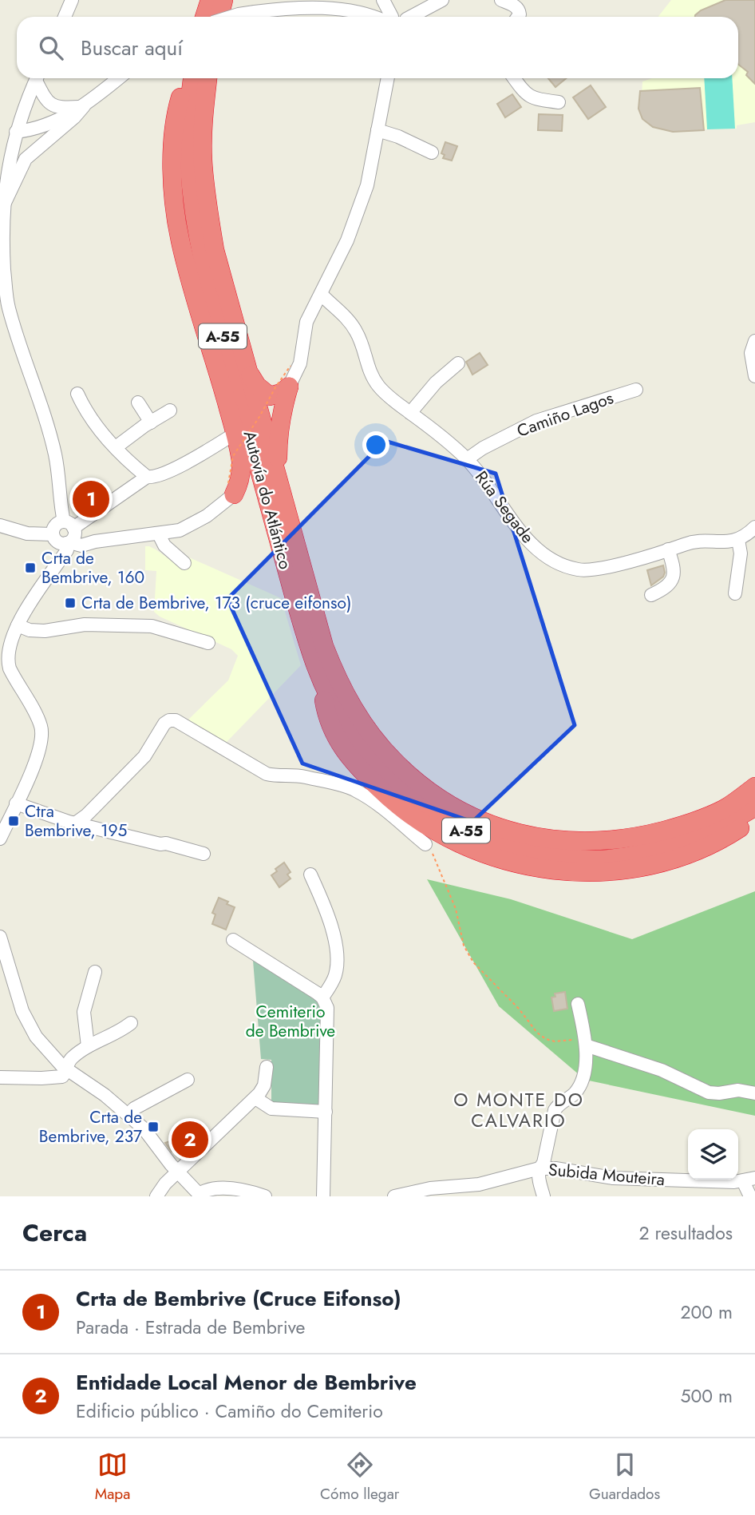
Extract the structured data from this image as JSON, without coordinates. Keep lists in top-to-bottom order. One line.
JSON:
{"streets":{"highway":["A-55","Autovía do Atlántico"],"street":["Camiño Lagos","Rúa Segade","Subida Mouteira"]},"crossings":[["Camiño Lagos","Rúa Segade"]],"districts":["O MONTE DO CALVARIO"],"parks":["Cemiterio de Bembrive"],"places":{"transit":["Crta de Bembrive, 160","Crta de Bembrive, 173 (cruce eifonso)","Ctra Bembrive, 195","Crta de Bembrive, 237"]},"page":{"search":"Buscar aquí","pins":["1","2"],"heading":["Cerca","2 resultados"],"list":[{"mark":"1","name":"Crta de Bembrive (Cruce Eifonso)","note":"Parada · Estrada de Bembrive","value":"200 m"},{"mark":"2","name":"Entidade Local Menor de Bembrive","note":"Edificio público · Camiño do Cemiterio","value":"500 m"}],"nav":["Mapa","Cómo llegar","Guardados"]}}
